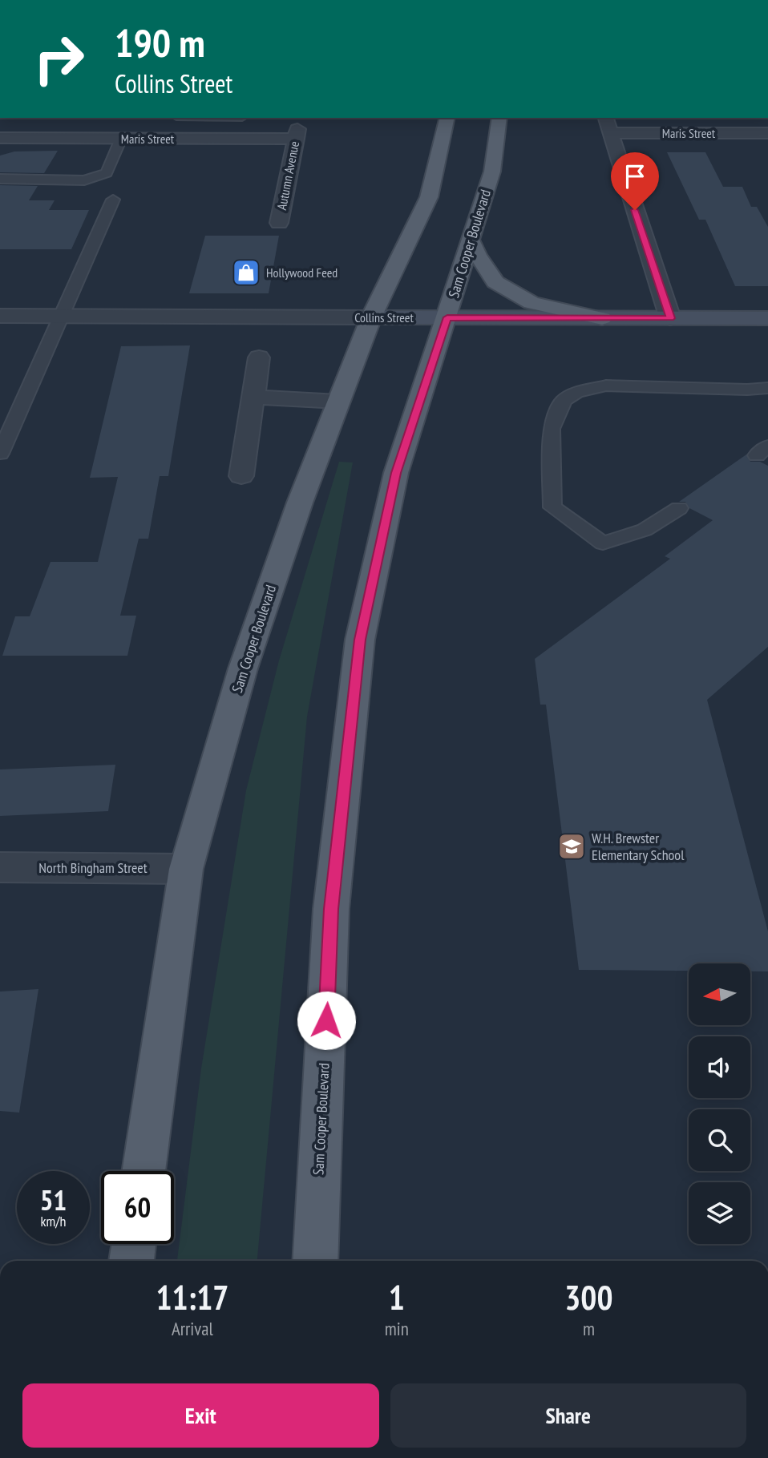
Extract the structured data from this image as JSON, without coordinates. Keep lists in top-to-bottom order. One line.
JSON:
{"streets":{"main road":["Sam Cooper Boulevard"],"street":["Maris Street","Autumn Avenue","Collins Street","North Bingham Street"]},"crossings":[["Maris Street","Autumn Avenue"],["Sam Cooper Boulevard","Collins Street"],["Sam Cooper Boulevard","North Bingham Street"]],"places":{"shop":["Hollywood Feed"],"school or university":["W.H. Brewster Elementary School"]},"north":"left","page":{"turn":["190 m","Collins Street"],"speed":"51 km/h","limit":"60","eta":["11:17","Arrival","1","min","300","m"],"buttons":["Exit","Share"]}}
